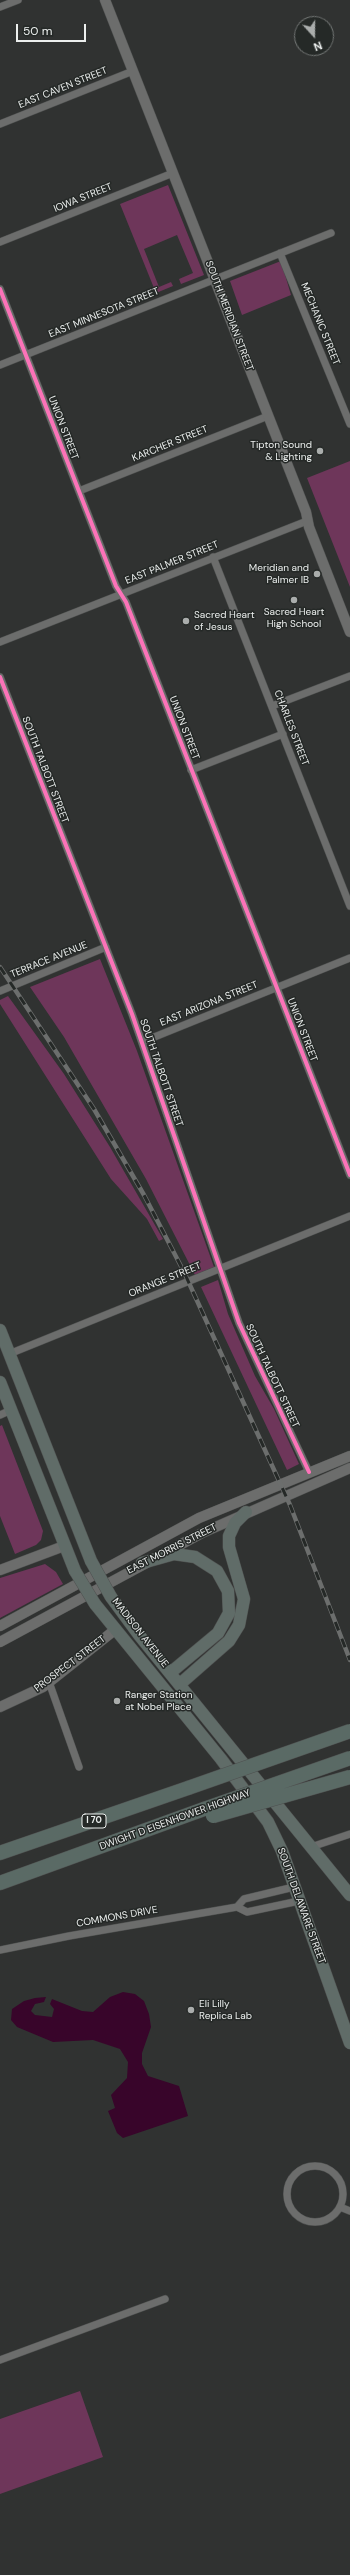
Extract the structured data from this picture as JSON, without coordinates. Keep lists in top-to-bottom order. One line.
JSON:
{"streets":{"highway":["DWIGHT D EISENHOWER HIGHWAY","I 70"],"main road":["SOUTH MERIDIAN STREET","EAST MORRIS STREET","MADISON AVENUE","PROSPECT STREET","SOUTH DELAWARE STREET"],"street":["EAST CAVEN STREET","IOWA STREET","EAST MINNESOTA STREET","MECHANIC STREET","UNION STREET","KARCHER STREET","EAST PALMER STREET","CHARLES STREET","SOUTH TALBOTT STREET","TERRACE AVENUE","EAST ARIZONA STREET","ORANGE STREET","COMMONS DRIVE"]},"crossings":[["EAST CAVEN STREET","SOUTH MERIDIAN STREET"],["IOWA STREET","SOUTH MERIDIAN STREET"],["EAST MINNESOTA STREET","SOUTH MERIDIAN STREET"],["EAST MINNESOTA STREET","MECHANIC STREET"],["EAST MINNESOTA STREET","UNION STREET"],["SOUTH MERIDIAN STREET","KARCHER STREET"],["SOUTH MERIDIAN STREET","EAST PALMER STREET"],["UNION STREET","KARCHER STREET"],["UNION STREET","EAST PALMER STREET"],["UNION STREET","EAST ARIZONA STREET"],["EAST PALMER STREET","CHARLES STREET"],["SOUTH TALBOTT STREET","TERRACE AVENUE"],["SOUTH TALBOTT STREET","EAST ARIZONA STREET"],["SOUTH TALBOTT STREET","ORANGE STREET"],["SOUTH TALBOTT STREET","EAST MORRIS STREET"],["ORANGE STREET","MADISON AVENUE"],["MADISON AVENUE","PROSPECT STREET"],["MADISON AVENUE","SOUTH DELAWARE STREET"]],"places":["Tipton Sound & Lighting","Meridian and Palmer IB","Sacred Heart High School","Sacred Heart of Jesus","Ranger Station at Nobel Place","Eli Lilly Replica Lab"],"scale_bar":"50 m","north":"bottom"}
